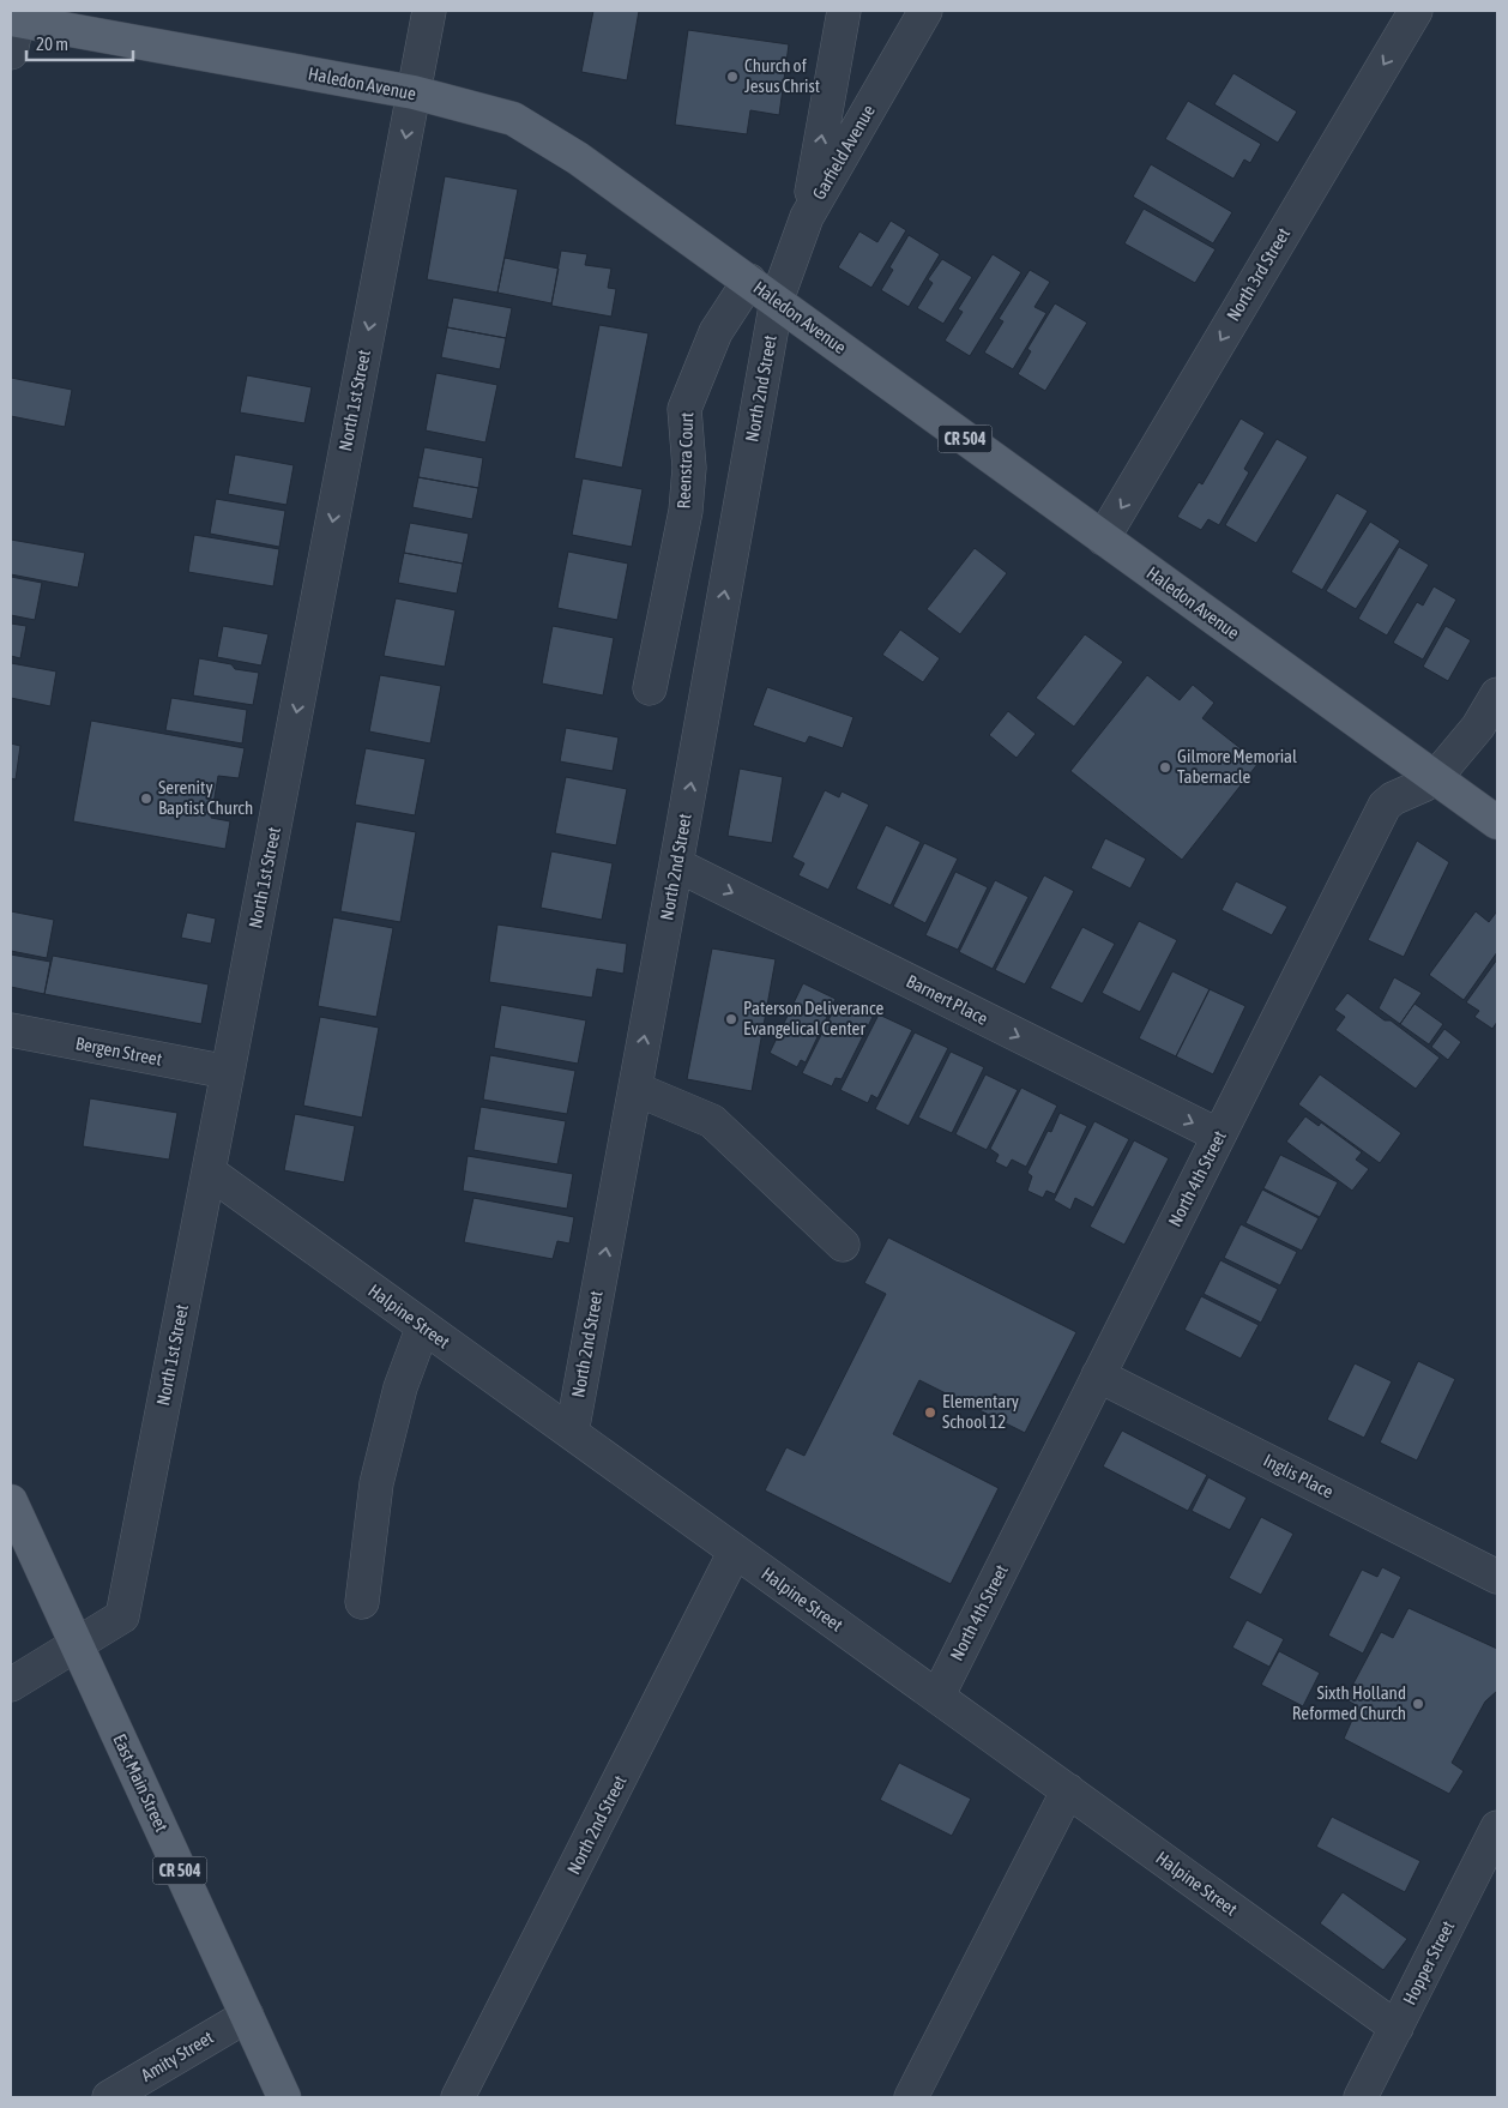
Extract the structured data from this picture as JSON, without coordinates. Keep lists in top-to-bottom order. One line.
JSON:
{"streets":{"main road":["Haledon Avenue","CR 504","East Main Street"],"street":["Garfield Avenue","North 3rd Street","North 2nd Street","North 1st Street","Reenstra Court","Barnert Place","Bergen Street","North 4th Street","Halpine Street","Inglis Place","Hopper Street","Amity Street"]},"crossings":[["Haledon Avenue","Garfield Avenue"],["Haledon Avenue","North 3rd Street"],["Haledon Avenue","North 2nd Street"],["Haledon Avenue","North 1st Street"],["Haledon Avenue","Reenstra Court"],["Haledon Avenue","North 4th Street"],["Garfield Avenue","North 2nd Street"],["North 2nd Street","Barnert Place"],["North 2nd Street","Halpine Street"],["North 1st Street","Bergen Street"],["North 1st Street","Halpine Street"],["North 1st Street","East Main Street"],["Barnert Place","North 4th Street"],["North 4th Street","Halpine Street"],["North 4th Street","Inglis Place"],["Halpine Street","Hopper Street"],["East Main Street","Amity Street"]],"one_way":["North 3rd Street","North 2nd Street","North 1st Street"],"places":["Church of Jesus Christ","Gilmore Memorial Tabernacle","Serenity Baptist Church","Paterson Deliverance Evangelical Center","Elementary School 12","Sixth Holland Reformed Church"],"scale_bar":"20 m"}
